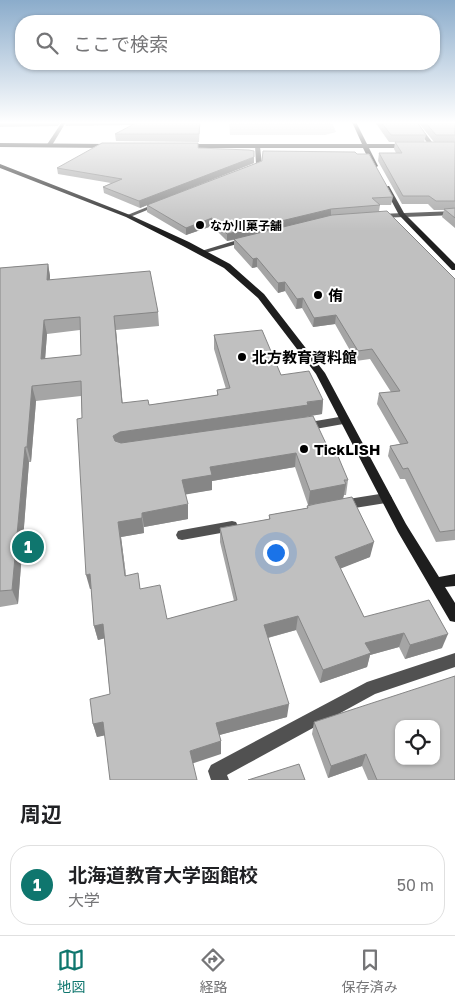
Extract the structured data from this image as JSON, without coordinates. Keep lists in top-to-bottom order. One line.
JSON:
{"places":["なか川菓子舗","侑","北方教育資料館","TickLISH"],"page":{"search":"ここで検索","pins":"1","heading":"周辺","list":[{"mark":"1","name":"北海道教育大学函館校","note":"大学","value":"50 m"}],"nav":["地図","経路","保存済み"]}}
